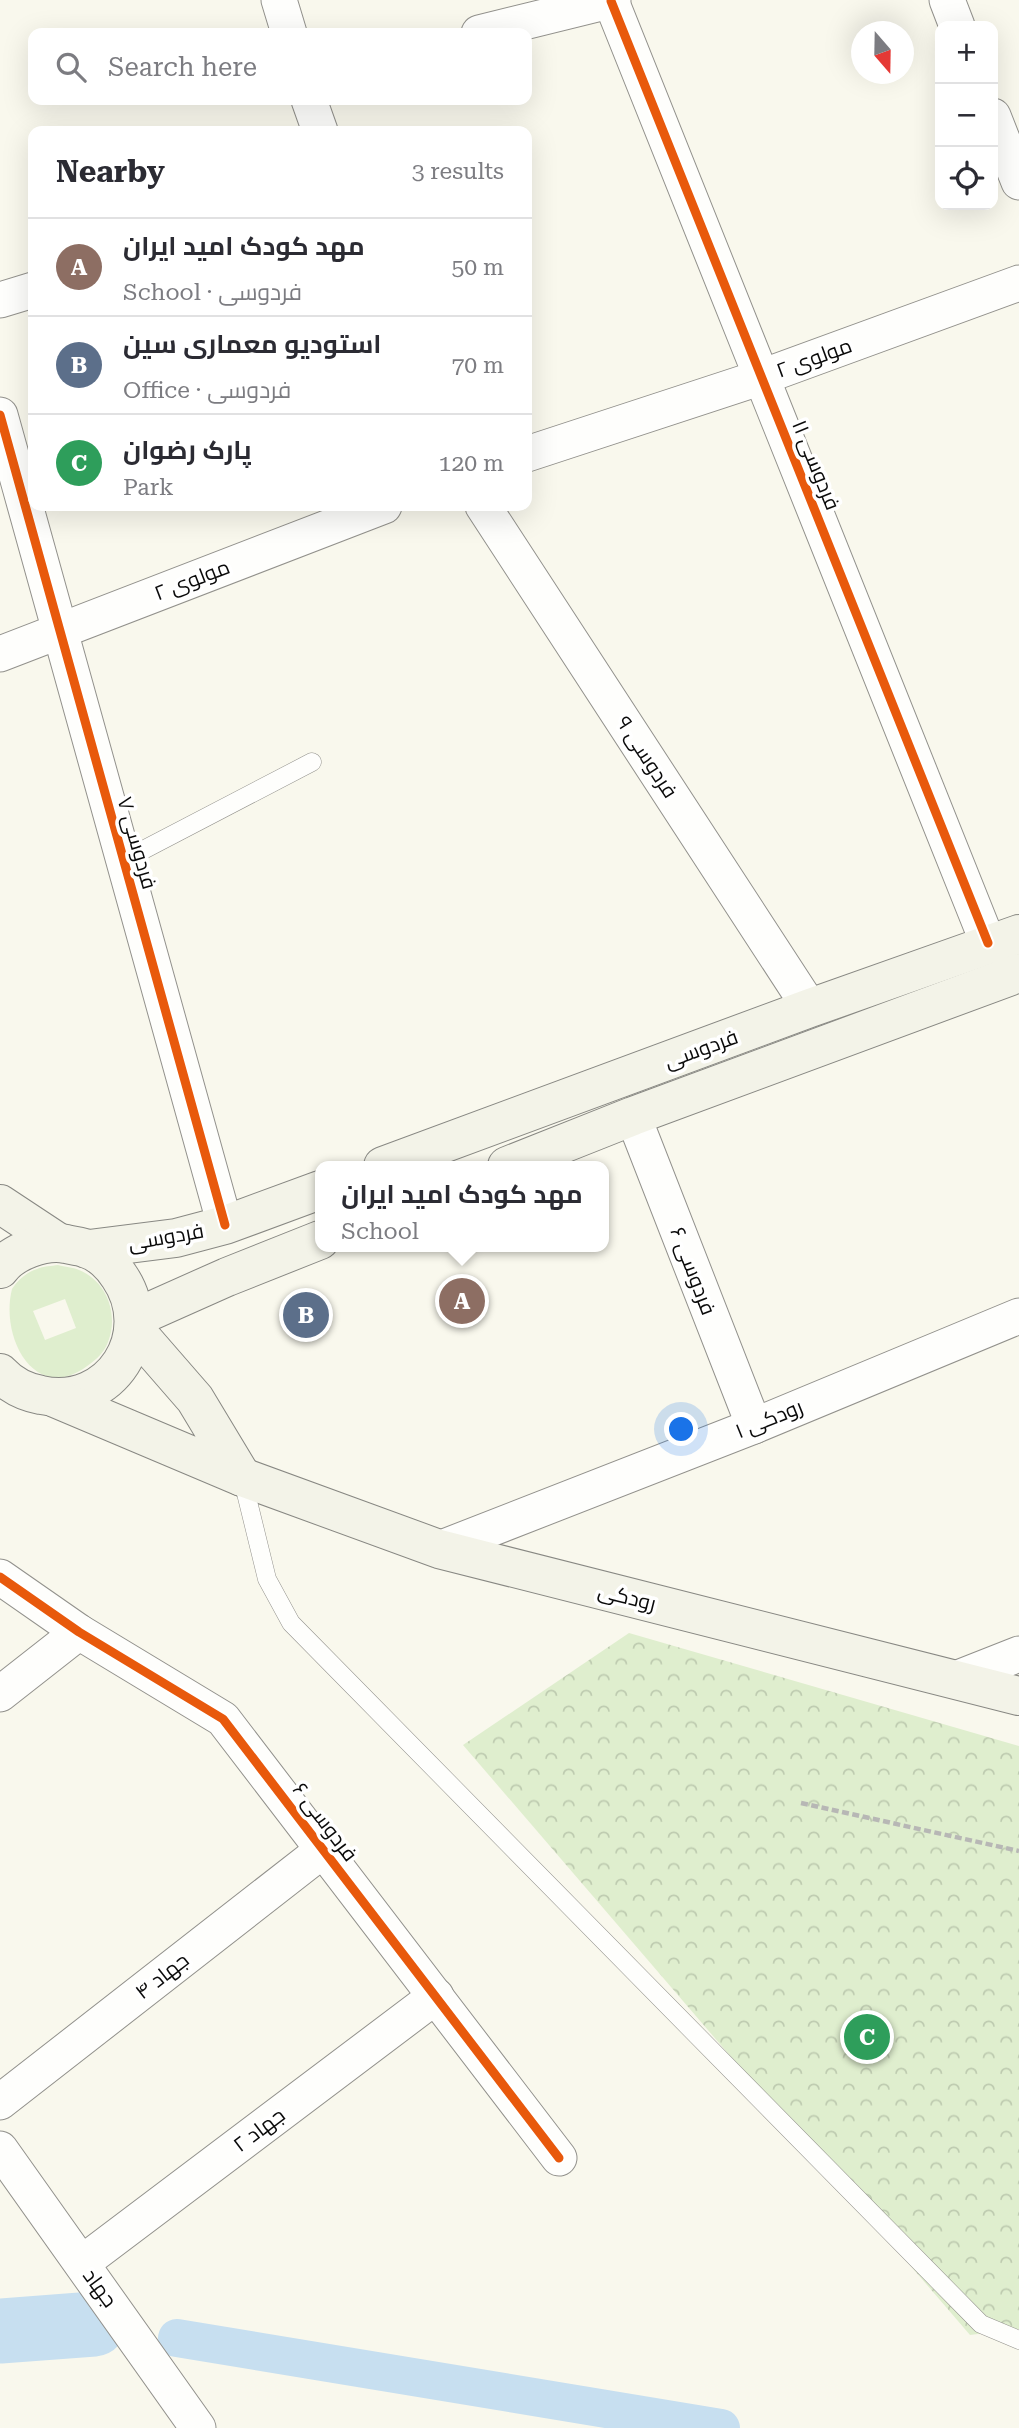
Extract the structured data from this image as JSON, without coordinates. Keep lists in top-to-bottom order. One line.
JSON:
{"streets":{"main road":["فردوسی","رودکی"],"street":["مولوی ۲","فردوسی ۱۱","فردوسی ۹","فردوسی ۷","فردوسی ۶","رودکی ۱","جهاد ۴","جهاد ۲","جهاد"]},"crossings":[["مولوی ۲","فردوسی ۱۱"],["مولوی ۲","فردوسی ۷"],["فردوسی ۱۱","فردوسی"],["فردوسی ۹","فردوسی"],["فردوسی ۷","فردوسی"],["فردوسی","فردوسی ۶"],["فردوسی ۶","رودکی ۱"],["فردوسی ۶","جهاد ۴"],["فردوسی ۶","جهاد ۲"],["رودکی ۱","رودکی"],["جهاد ۲","جهاد"]],"north":"bottom","page":{"map_buttons":["+","−"],"search":"Search here","heading":["Nearby","3 results"],"list":[{"mark":"A","name":"مهد کودک امید ایران","note":"School · فردوسی","value":"50 m"},{"mark":"B","name":"استودیو معماری سین","note":"Office · فردوسی","value":"70 m"},{"mark":"C","name":"پارک رضوان","note":"Park","value":"120 m"}],"popup":["مهد کودک امید ایران","School"],"pins":["A","B","C"]}}
